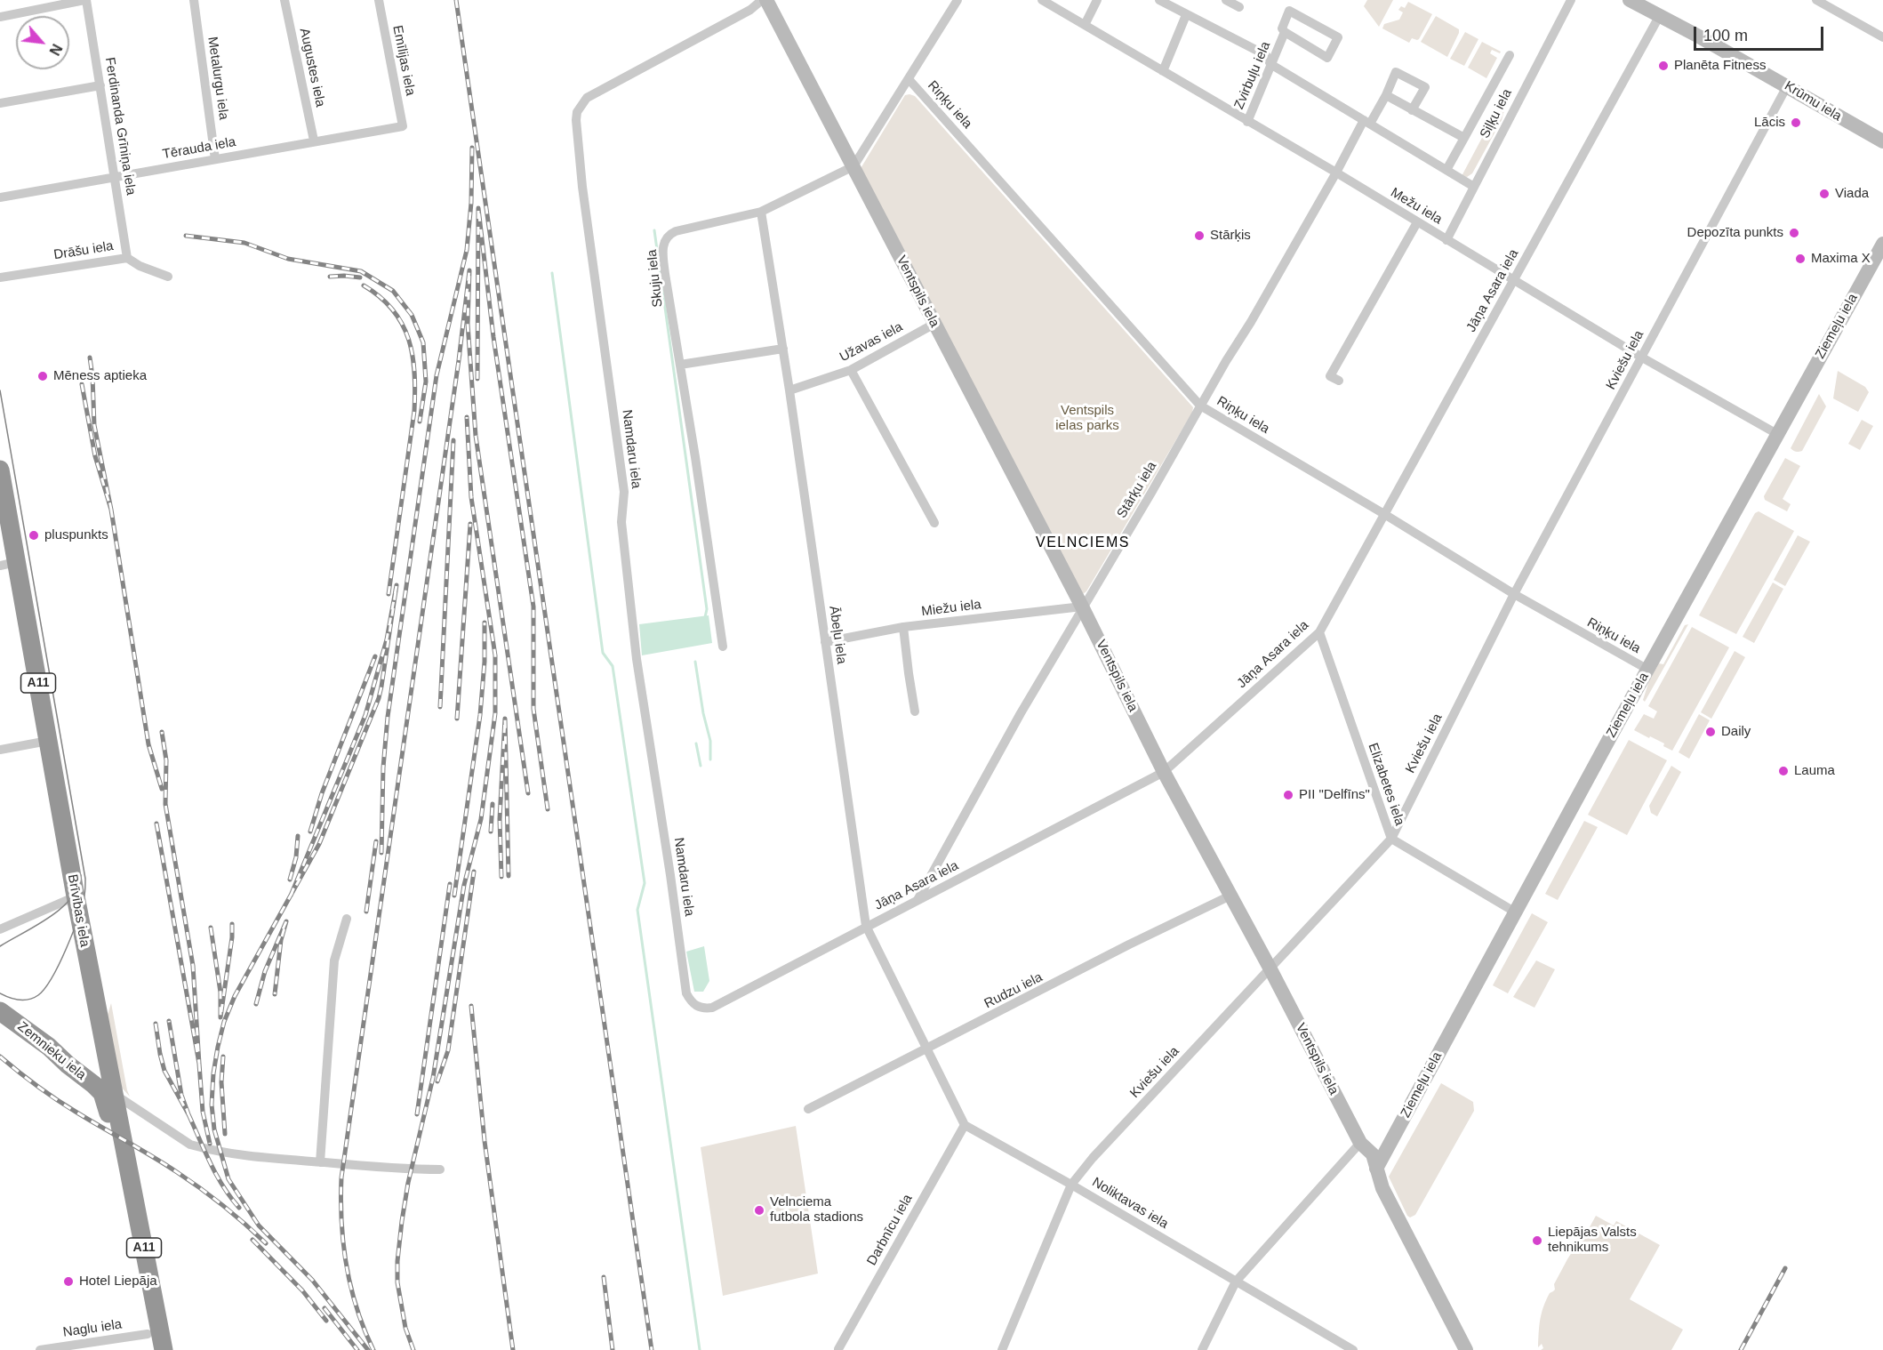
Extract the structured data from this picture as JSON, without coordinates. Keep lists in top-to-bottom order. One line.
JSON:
{"streets":{"highway":["A11","Brīvības iela","Zemnieku iela"],"street":["Emīlijas iela","Augustes iela","Zvirbuļu iela","Metalurgu iela","Krūmu iela","Riņķu iela","Siļķu iela","Ferdinanda Grīniņa iela","Tērauda iela","Mežu iela","Drāšu iela","Skuju iela","Jāņa Asara iela","Ventspils iela","Ziemeļu iela","Užavas iela","Kviešu iela","Namdaru iela","Stārķu iela","Miežu iela","Ābeļu iela","Elizabetes iela","Rudzu iela","Noliktavas iela","Darbnīcu iela","Naglu iela"]},"crossings":[["Emīlijas iela","Tērauda iela"],["Augustes iela","Tērauda iela"],["Zvirbuļu iela","Mežu iela"],["Metalurgu iela","Tērauda iela"],["Krūmu iela","Jāņa Asara iela"],["Krūmu iela","Kviešu iela"],["Riņķu iela","Jāņa Asara iela"],["Riņķu iela","Ziemeļu iela"],["Riņķu iela","Kviešu iela"],["Riņķu iela","Stārķu iela"],["Siļķu iela","Mežu iela"],["Ferdinanda Grīniņa iela","Tērauda iela"],["Ferdinanda Grīniņa iela","Drāšu iela"],["Mežu iela","Jāņa Asara iela"],["Mežu iela","Ziemeļu iela"],["Mežu iela","Kviešu iela"],["Mežu iela","Stārķu iela"],["Skuju iela","Ventspils iela"],["Skuju iela","Ābeļu iela"],["Jāņa Asara iela","Ventspils iela"],["Jāņa Asara iela","Namdaru iela"],["Jāņa Asara iela","Stārķu iela"],["Jāņa Asara iela","Ābeļu iela"],["Jāņa Asara iela","Elizabetes iela"],["Ventspils iela","Ziemeļu iela"],["Ventspils iela","Užavas iela"],["Ventspils iela","Kviešu iela"],["Ventspils iela","Stārķu iela"],["Ventspils iela","Miežu iela"],["Ventspils iela","Rudzu iela"],["Ziemeļu iela","Elizabetes iela"],["Užavas iela","Ābeļu iela"],["Kviešu iela","Elizabetes iela"],["Kviešu iela","Noliktavas iela"],["Stārķu iela","Miežu iela"],["Miežu iela","Ābeļu iela"],["Ābeļu iela","Rudzu iela"],["Brīvības iela","Zemnieku iela"],["Brīvības iela","Naglu iela"],["Noliktavas iela","Darbnīcu iela"]],"districts":["VELNCIEMS"],"parks":["Ventspils ielas parks"],"places":["Planēta Fitness","Lācis","Viada","Depozīta punkts","Stārķis","Maxima X","Mēness aptieka","pluspunkts","Daily","Lauma","PII \"Delfīns\"","Velnciema futbola stadions","Liepājas Valsts tehnikums","Hotel Liepāja"],"scale_bar":"100 m","north":"bottom right"}
